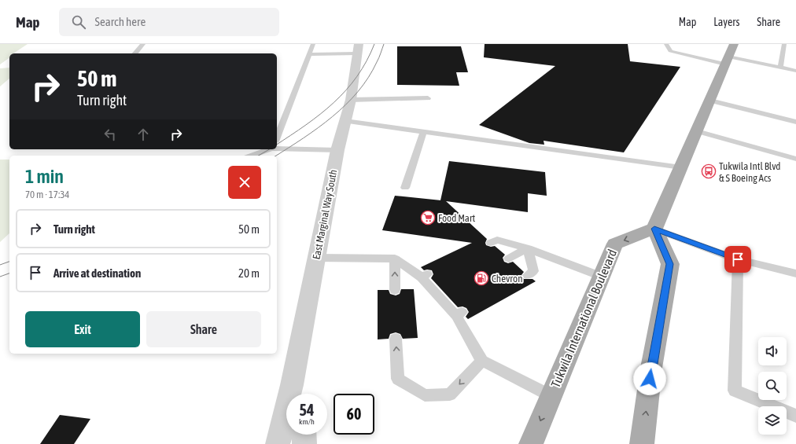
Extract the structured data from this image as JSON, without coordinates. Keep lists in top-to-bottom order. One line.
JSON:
{"streets":{"main road":["Tukwila International Boulevard"],"street":["East Marginal Way South"]},"one_way":["Tukwila International Boulevard"],"places":{"bus stop":["Tukwila Intl Blvd & S Boeing Acs"],"supermarket":["Food Mart"],"fuel station":["Chevron"]},"page":{"header":"Map","search":"Search here","nav":["Map","Layers","Share"],"turn":["50 m","Turn right"],"heading":["1 min","70 m · 17:34"],"list":[{"name":"Turn right","value":"50 m"},{"name":"Arrive at destination","value":"20 m"}],"buttons":["Exit","Share"],"speed":"54 km/h","limit":"60"}}
